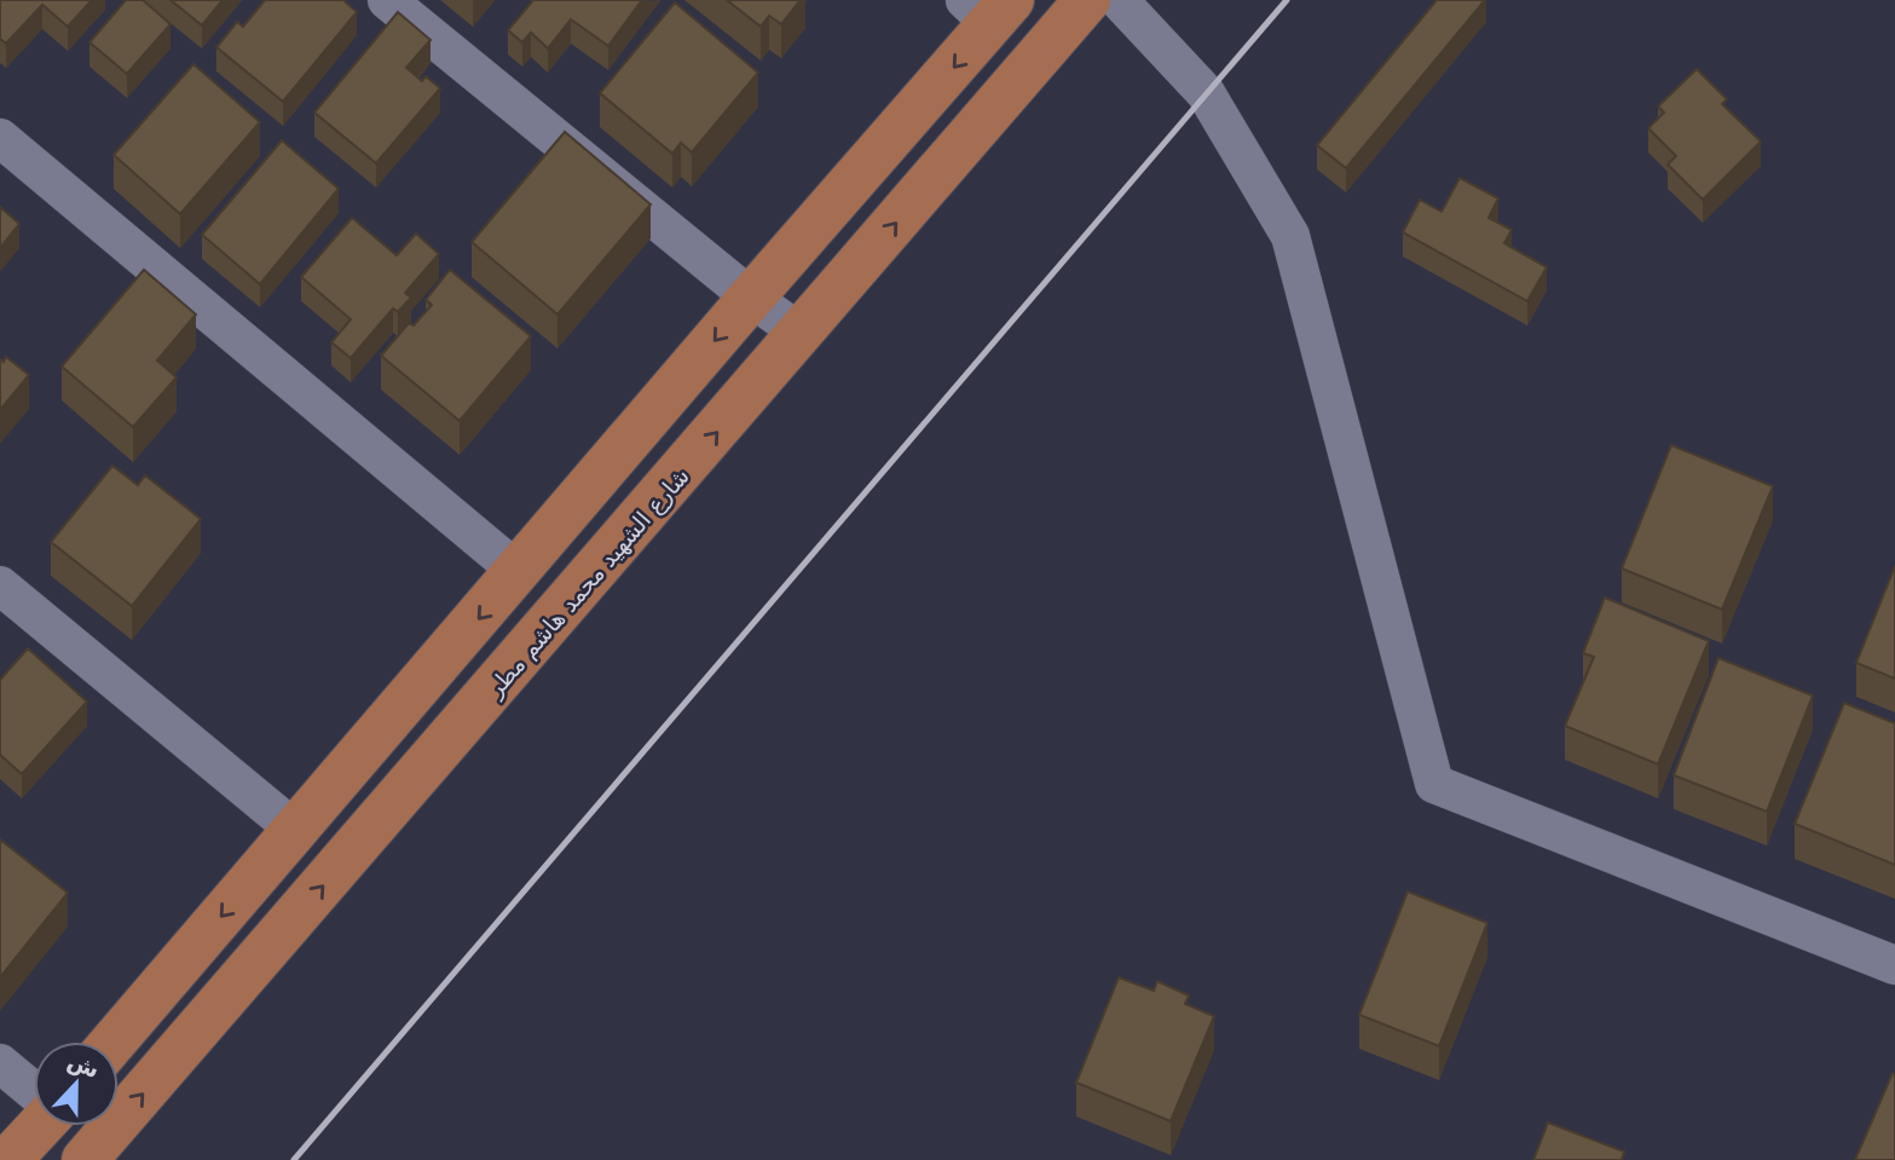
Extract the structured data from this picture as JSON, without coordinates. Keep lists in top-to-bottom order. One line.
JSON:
{"streets":{"main road":["شارع الشهيد محمد هاشم مطر"]},"north":"top"}
